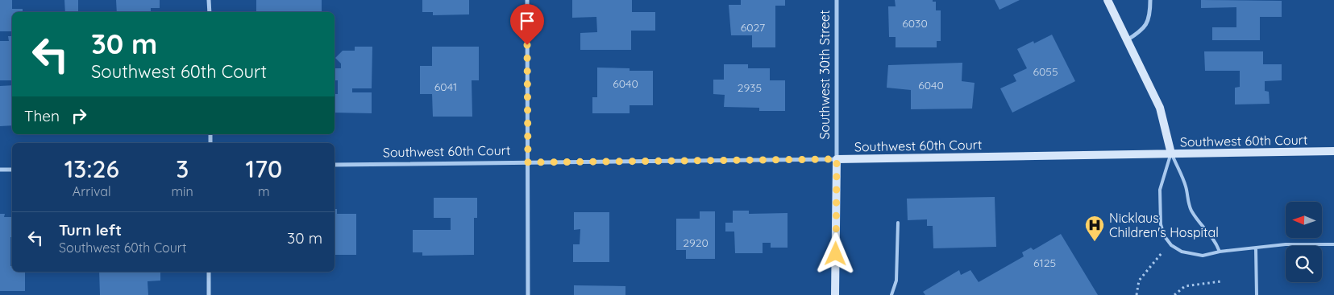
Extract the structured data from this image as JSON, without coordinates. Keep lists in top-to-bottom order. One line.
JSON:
{"streets":{"street":["Southwest 30th Street","Southwest 60th Court"]},"crossings":[["Southwest 30th Street","Southwest 60th Court"]],"places":{"hospital":["Nicklaus Children's Hospital"]},"house_numbers":["6030","6027","6055","6040","6040","6041","2935","2920","6125"],"north":"left","page":{"turn":["30 m","Southwest 60th Court"],"then":"Then","eta":["13:26","Arrival","3","min","170","m"],"list":[{"name":"Turn left","note":"Southwest 60th Court","value":"30 m"}]}}
